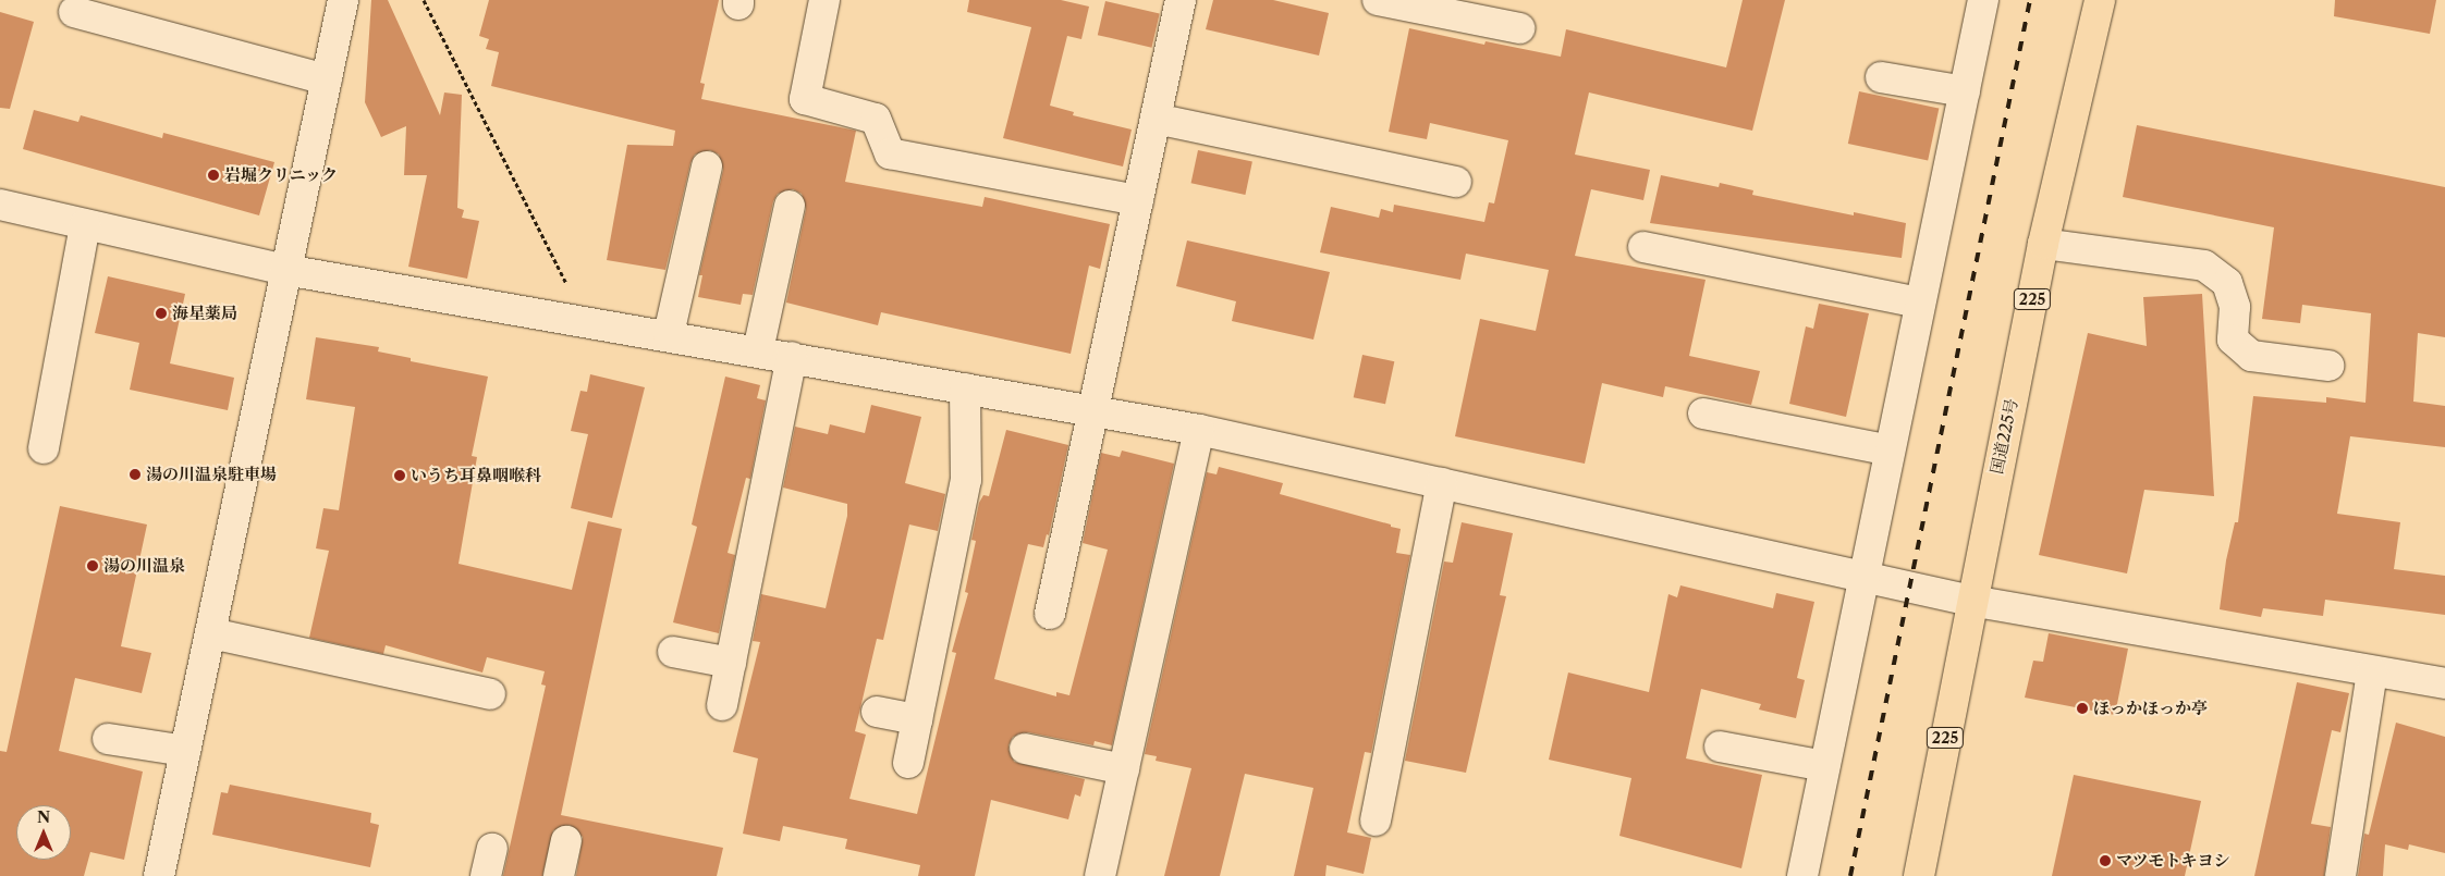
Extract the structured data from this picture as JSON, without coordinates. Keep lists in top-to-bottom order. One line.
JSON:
{"streets":{"highway":["225","国道225号"]},"places":["岩堀クリニック","海星薬局","湯の川温泉駐車場","いうち耳鼻咽喉科","湯の川温泉","ほっかほっか亭","マツモトキヨシ"],"north":"top"}
